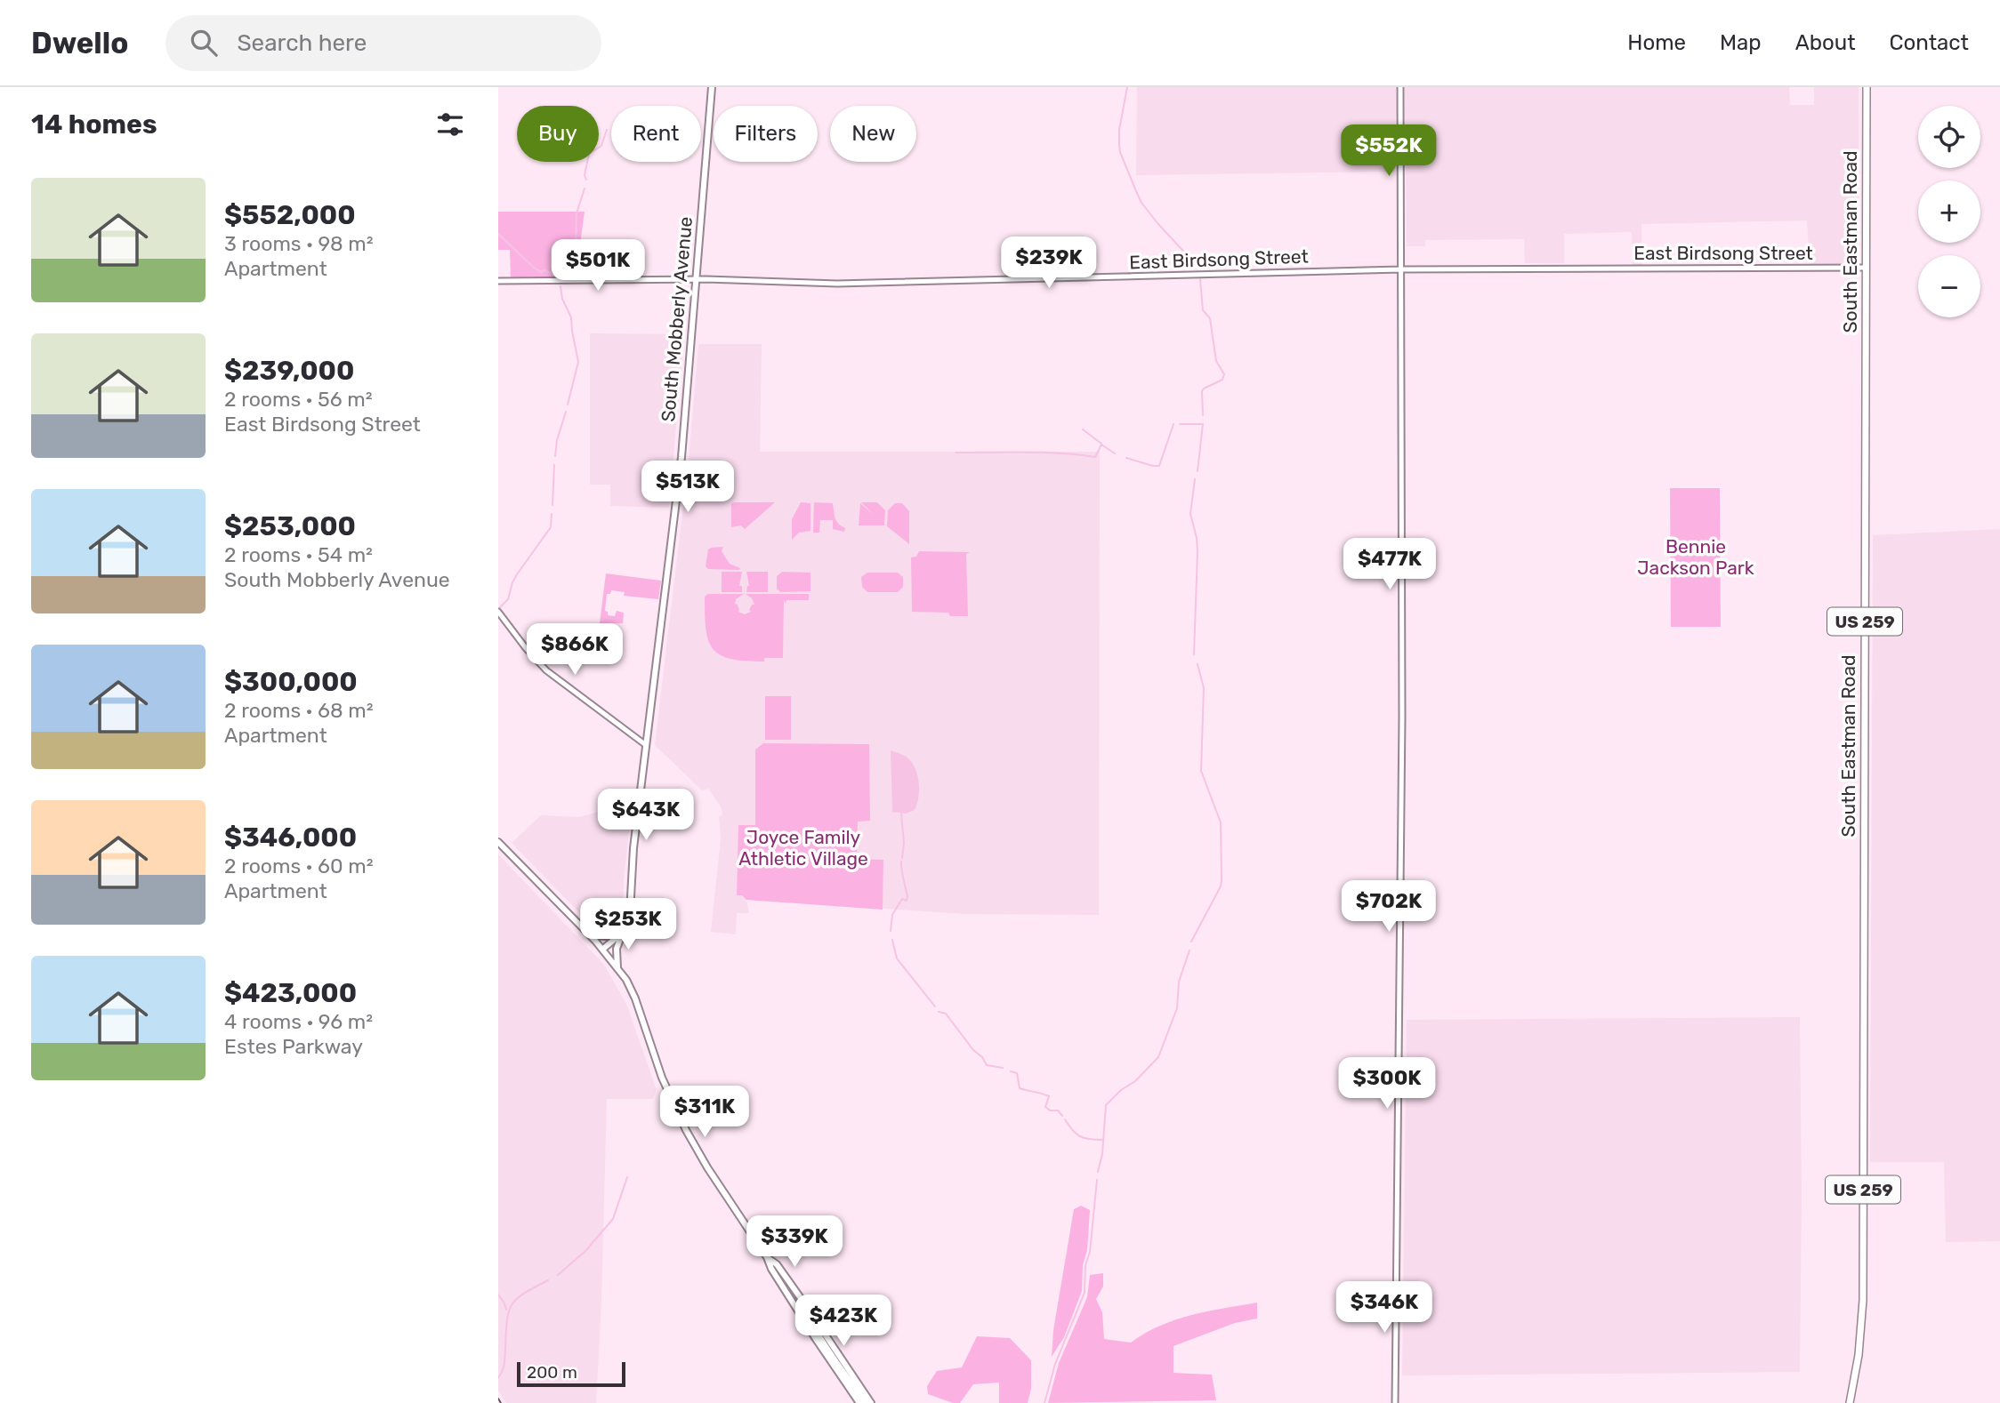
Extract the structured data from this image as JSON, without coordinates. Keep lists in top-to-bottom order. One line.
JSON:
{"streets":{"main road":["South Eastman Road","South Mobberly Avenue","US 259"],"street":["East Birdsong Street"]},"crossings":[["South Eastman Road","East Birdsong Street"],["East Birdsong Street","South Mobberly Avenue"]],"parks":["Bennie Jackson Park","Joyce Family Athletic Village"],"scale_bar":"200 m","page":{"header":"Dwello","search":"Search here","nav":["Home","Map","About","Contact"],"heading":"14 homes","map_buttons":["+","−"],"chip":["Buy","Rent","Filters","New"],"price":["$552K","$239K","$501K","$513K","$477K","$866K","$643K","$702K","$253K","$300K","$311K","$339K","$346K","$423K"],"list":[{"name":"$552,000","note":"3 rooms · 98 m² · Apartment"},{"name":"$239,000","note":"2 rooms · 56 m² · East Birdsong Street"},{"name":"$253,000","note":"2 rooms · 54 m² · South Mobberly Avenue"},{"name":"$300,000","note":"2 rooms · 68 m² · Apartment"},{"name":"$346,000","note":"2 rooms · 60 m² · Apartment"},{"name":"$423,000","note":"4 rooms · 96 m² · Estes Parkway"}],"scale":"200 m"}}
